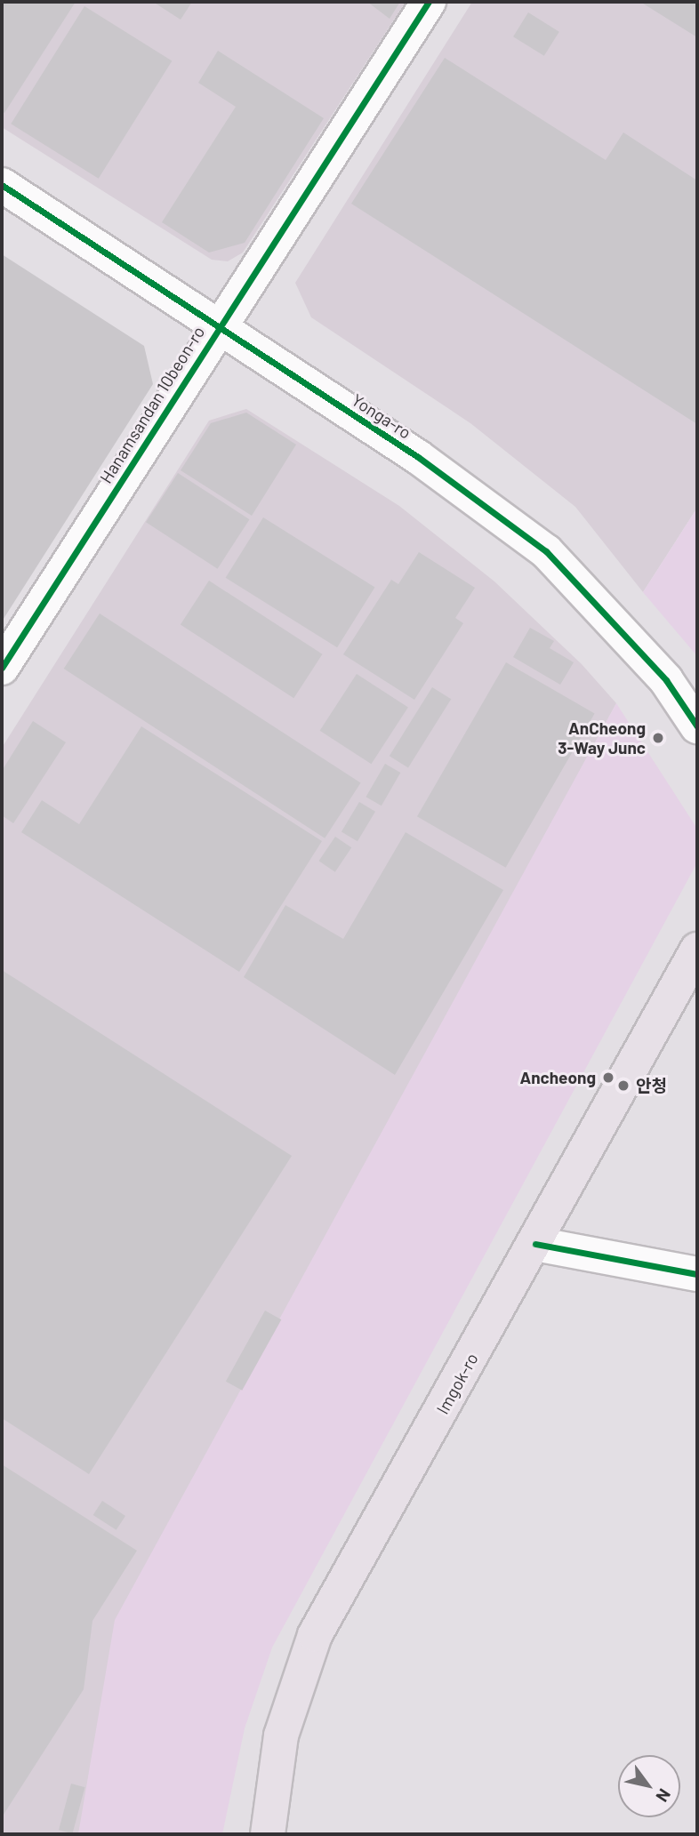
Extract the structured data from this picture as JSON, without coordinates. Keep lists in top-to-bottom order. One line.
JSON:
{"streets":{"main road":["Imgok-ro"],"street":["Hanamsandan 10beon-ro","Yonga-ro"]},"crossings":[["Hanamsandan 10beon-ro","Yonga-ro"]],"places":["AnCheong 3-Way Junc","Ancheong","안청"],"north":"bottom right"}
